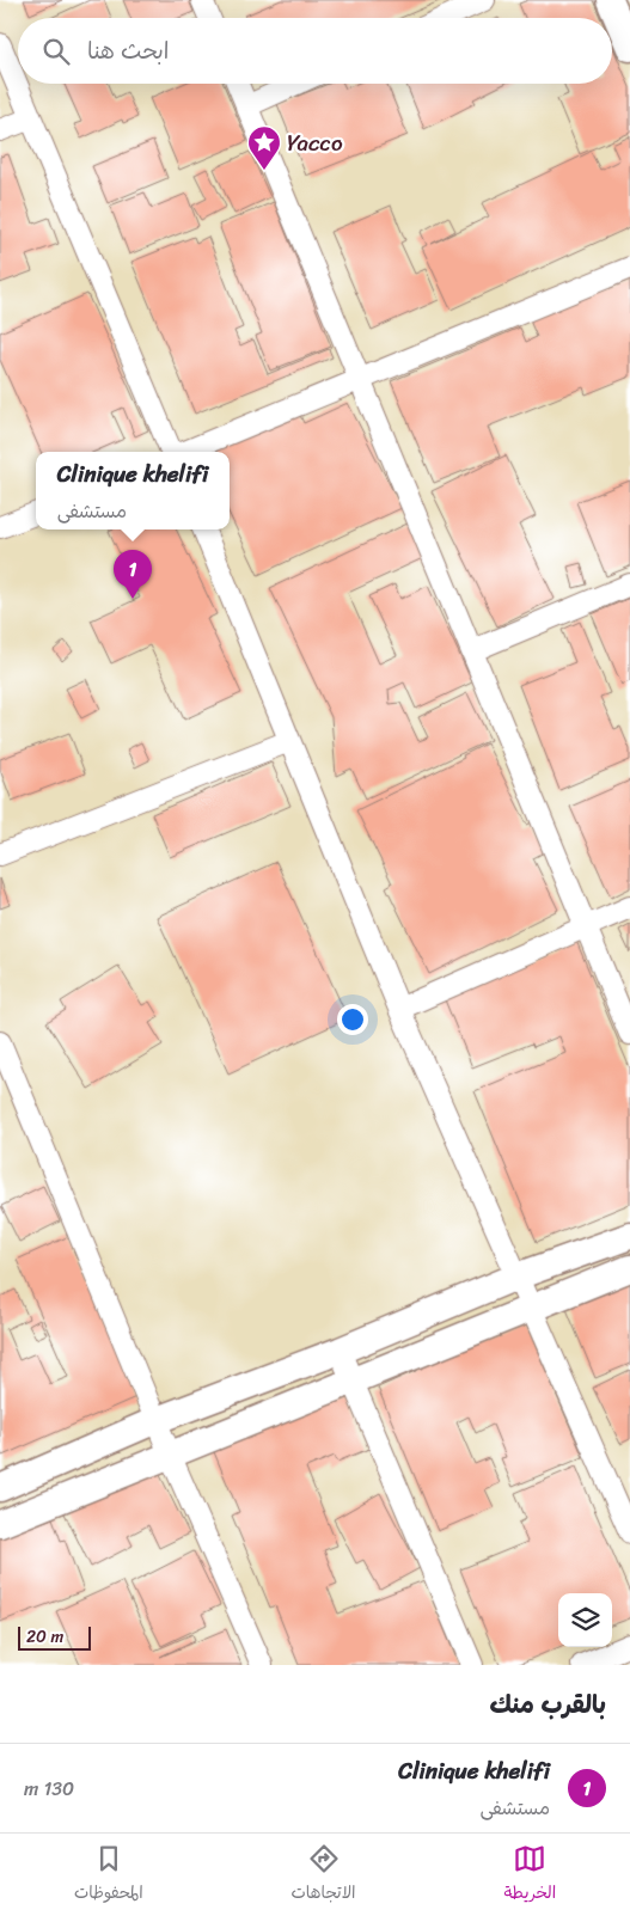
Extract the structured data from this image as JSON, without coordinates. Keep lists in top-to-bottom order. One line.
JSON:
{"places":{"place":["Yacco"]},"scale_bar":"20 m","page":{"search":"ابحث هنا","popup":["Clinique khelifi","مستشفى"],"pins":"1","scale":"20 m","heading":"بالقرب منك","list":[{"mark":"1","name":"Clinique khelifi","note":"مستشفى","value":"130 m"}],"nav":["الخريطة","الاتجاهات","المحفوظات"]}}
